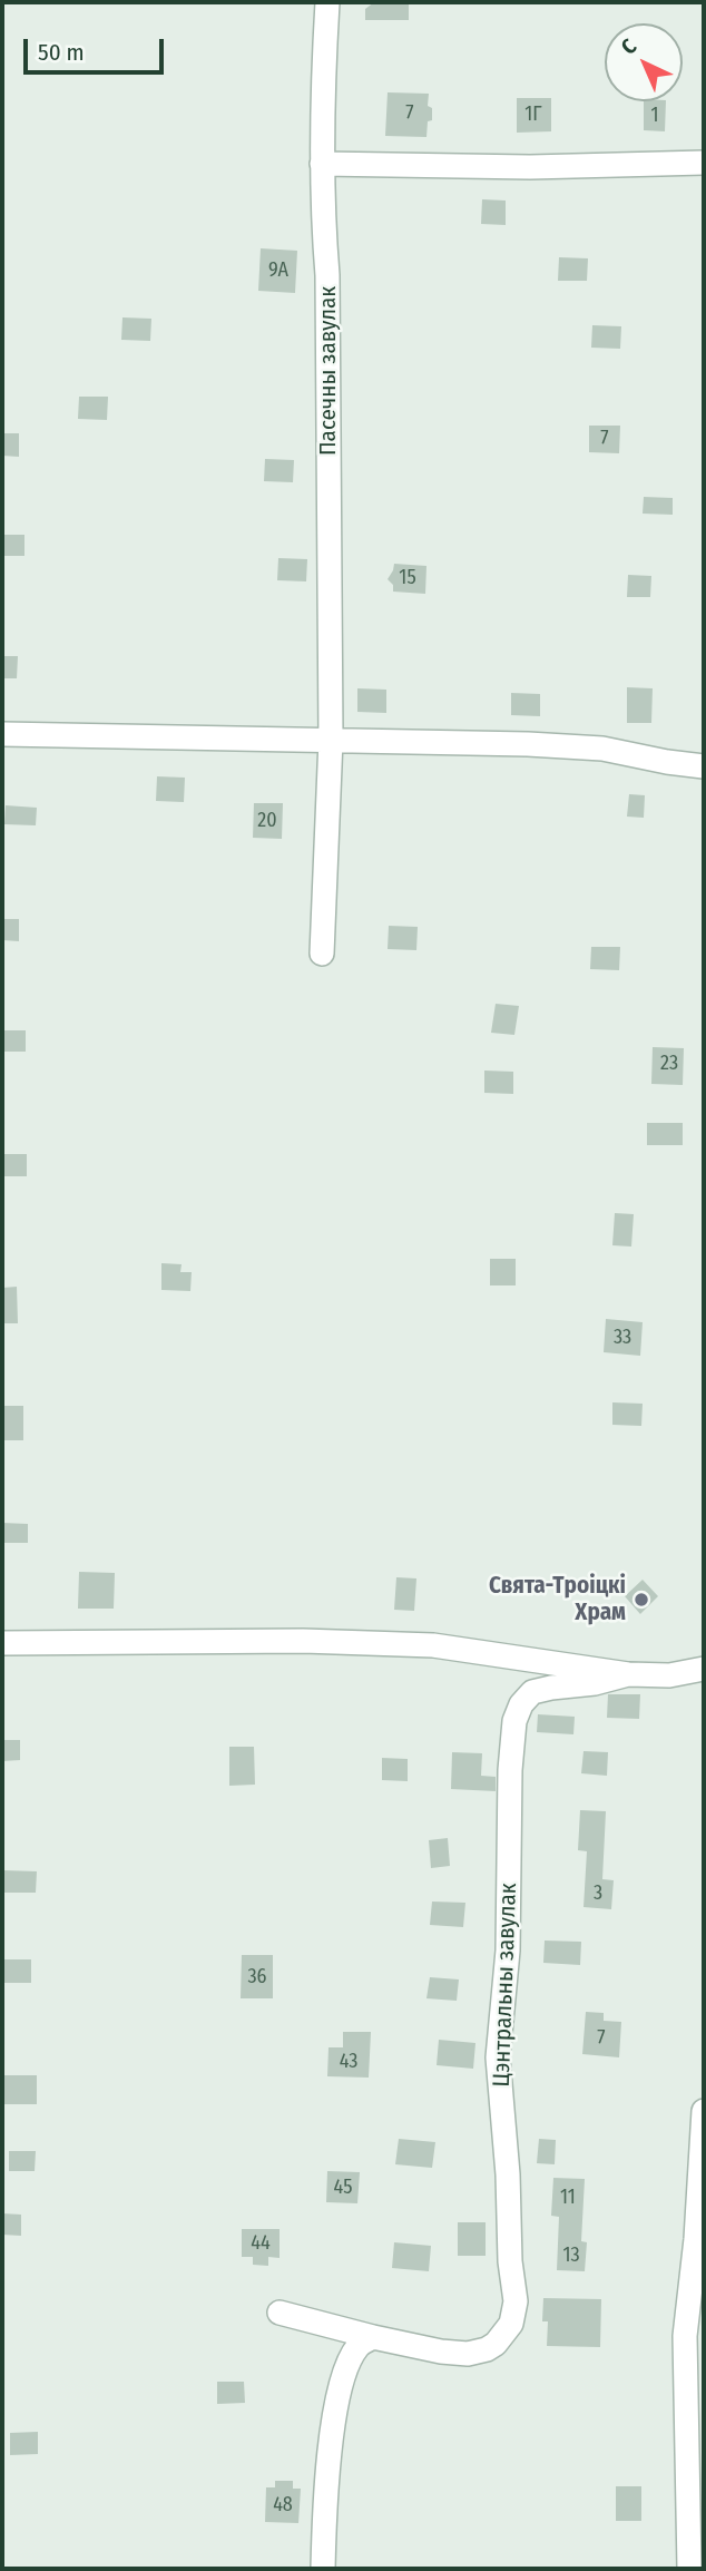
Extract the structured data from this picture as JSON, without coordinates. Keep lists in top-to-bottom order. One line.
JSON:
{"streets":{"street":["Пасечны завулак","Цэнтральны завулак"]},"places":["Свята-Троіцкі Храм"],"house_numbers":["7","1Г","1","9А","7","15","20","23","33","3","36","7","43","45","11","44","13","48"],"scale_bar":"50 m","north":"top left"}
